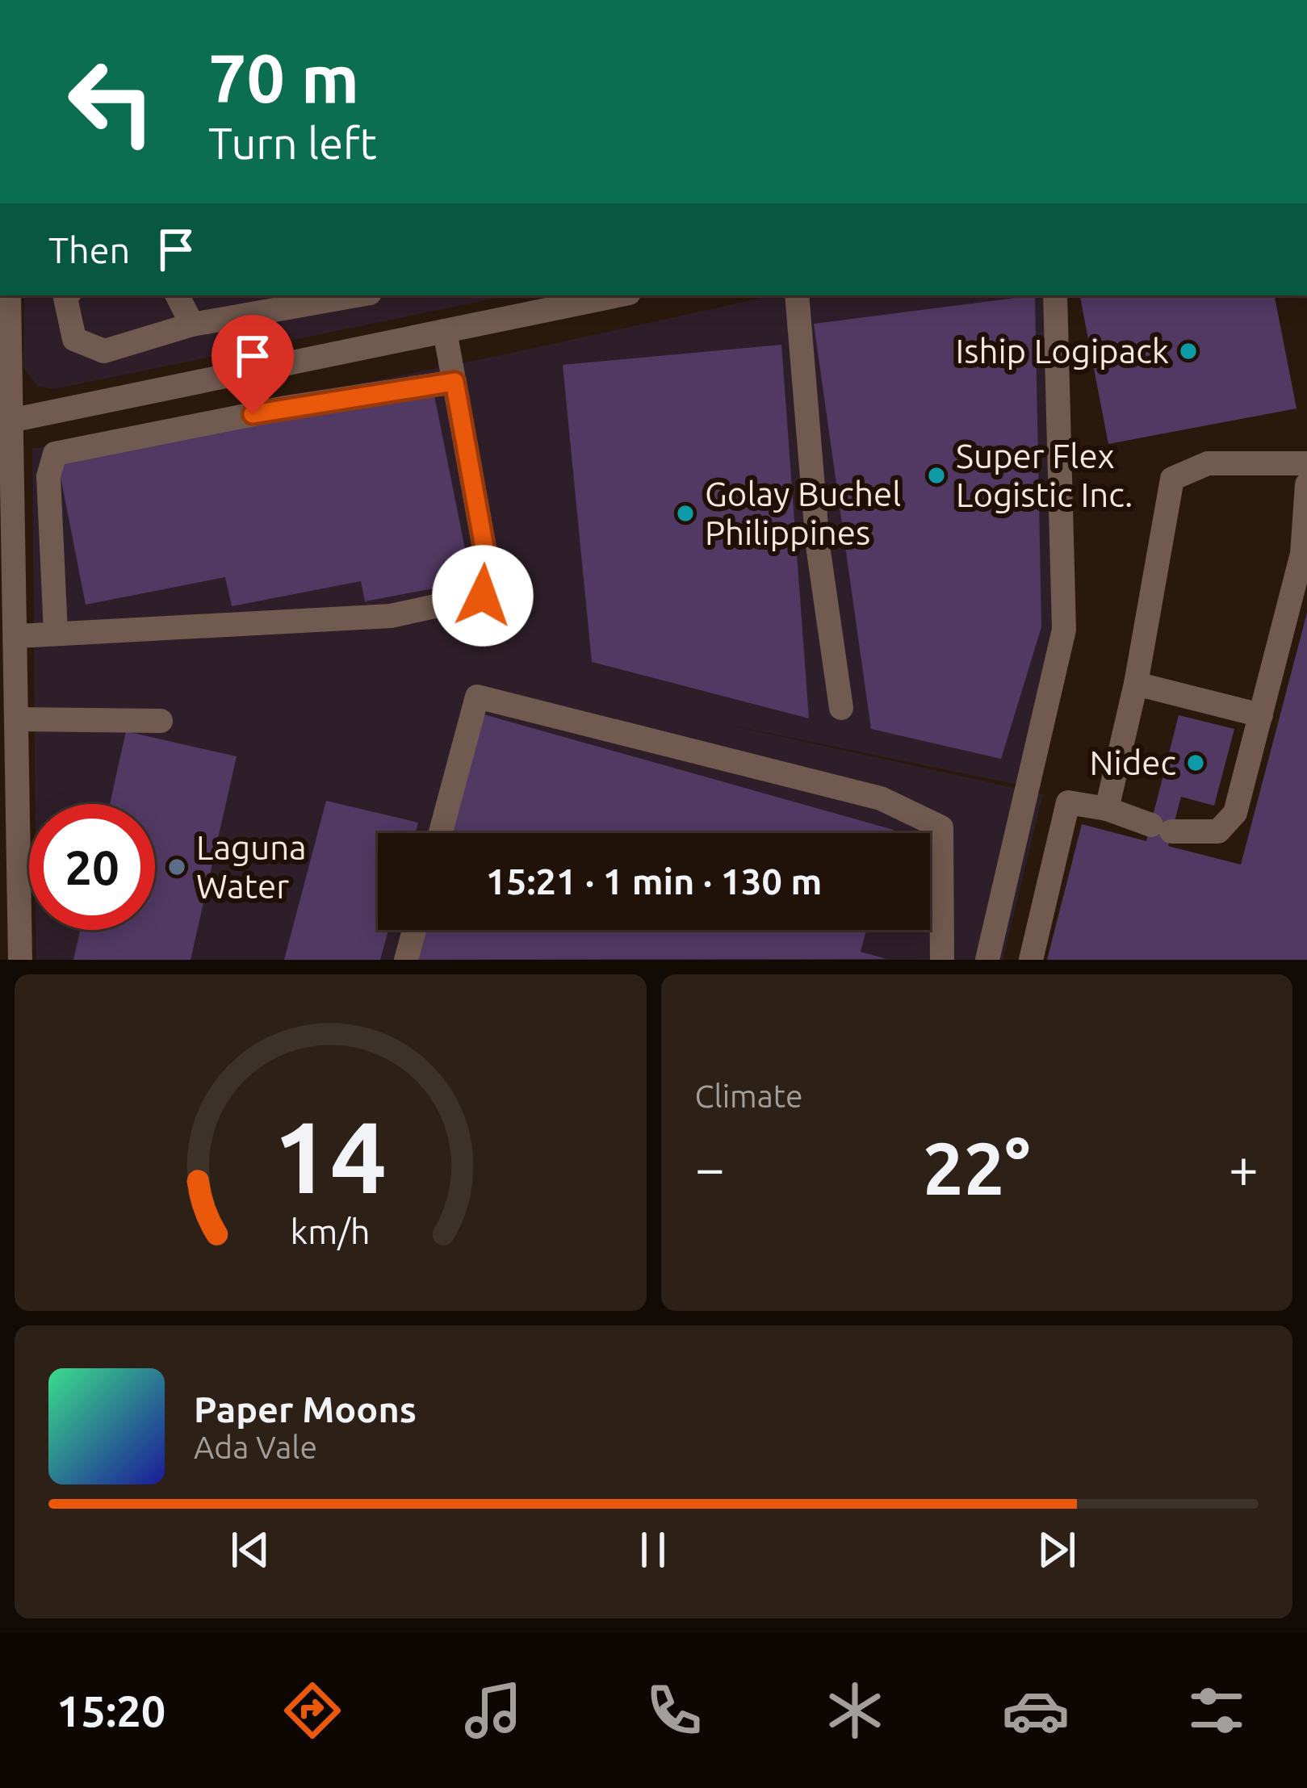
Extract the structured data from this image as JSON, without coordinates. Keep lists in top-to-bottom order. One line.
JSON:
{"places":["Iship Logipack","Super Flex Logistic Inc.","Golay Buchel Philippines","Nidec","Laguna Water"],"page":{"turn":["70 m","Turn left"],"then":"Then","limit":"20","trip":"15:21 · 1 min · 130 m","tile":"Climate","heat":["−","22°","+"],"song":["Paper Moons","Ada Vale"],"tabs":"15:20","gauge":["14","km/h"]}}
